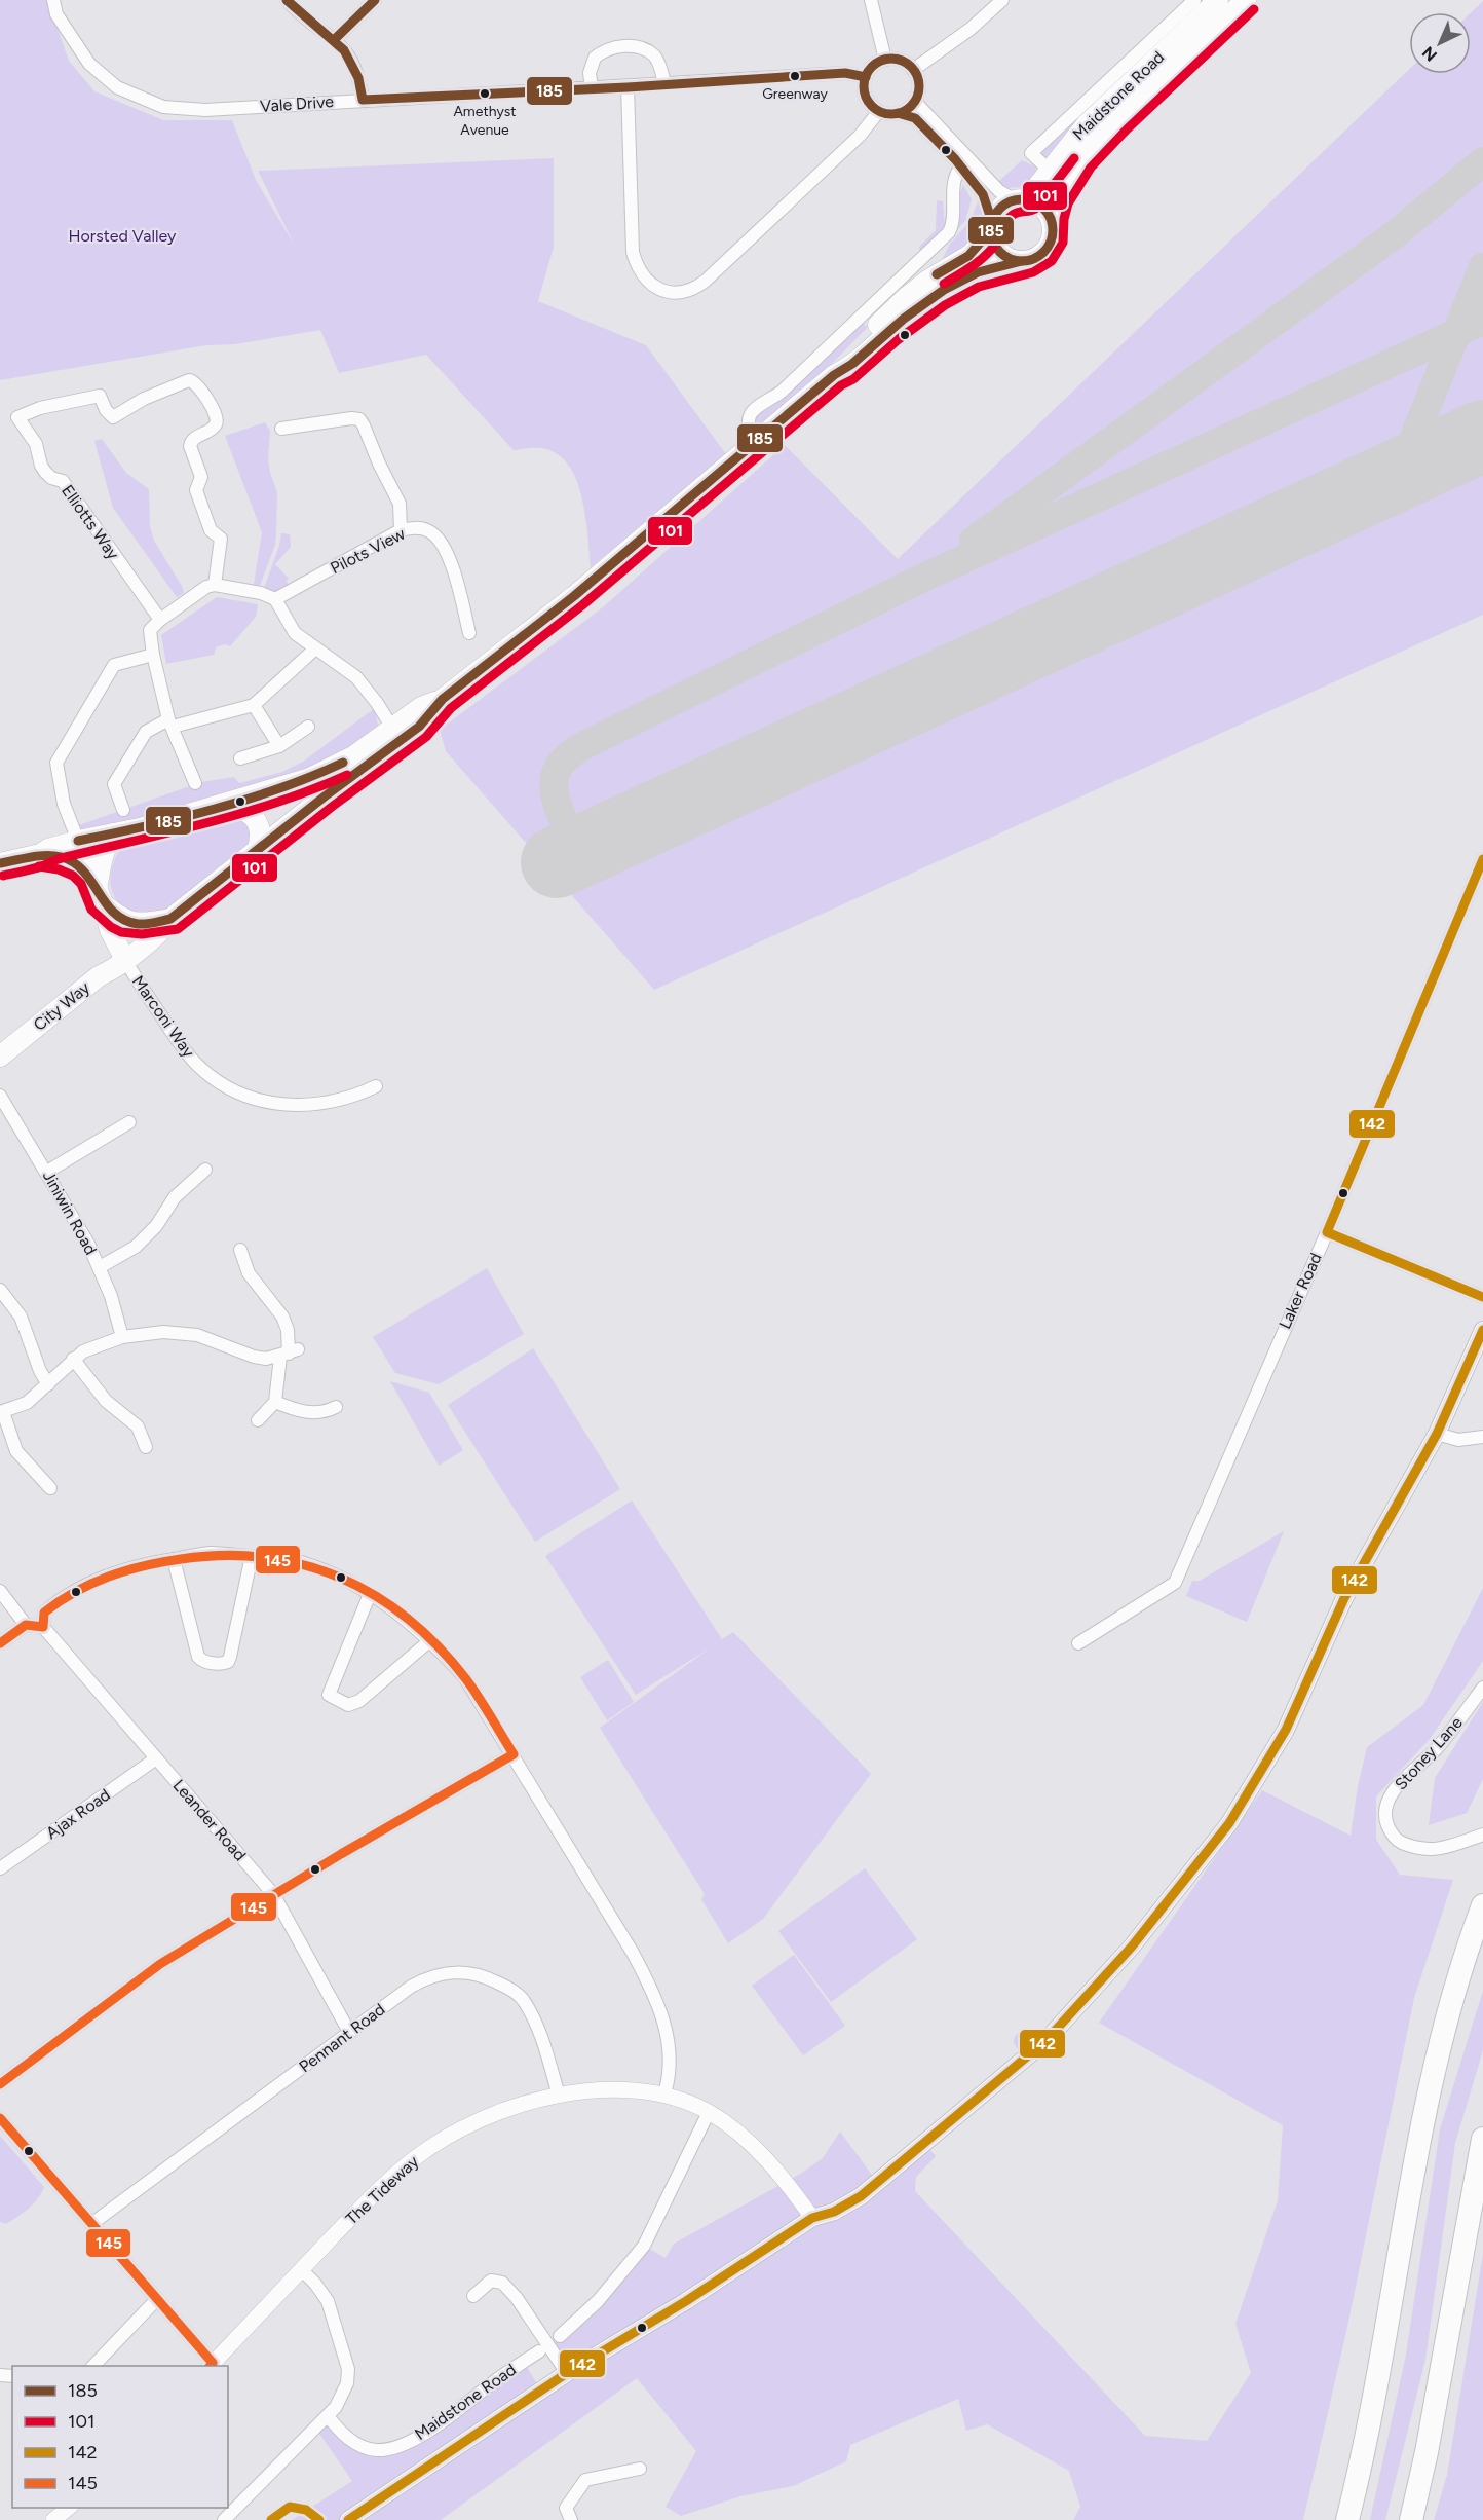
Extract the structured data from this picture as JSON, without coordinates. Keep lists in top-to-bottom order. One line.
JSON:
{"streets":{"main road":["Maidstone Road","City Way"],"street":["Vale Drive","Elliotts Way","Pilots View","Marconi Way","Jiniwin Road","Laker Road","Stoney Lane","Ajax Road","Leander Road","Pennant Road","The Tideway"]},"crossings":[["Maidstone Road","The Tideway"],["City Way","Marconi Way"],["Ajax Road","Leander Road"],["Leander Road","Pennant Road"],["Pennant Road","The Tideway"]],"parks":["Horsted Valley"],"places":["Greenway","Amethyst Avenue"],"lines":["transit line 185","transit line 101","transit line 142","transit line 145"],"legend":["185","101","142","145"],"north":"bottom left"}
